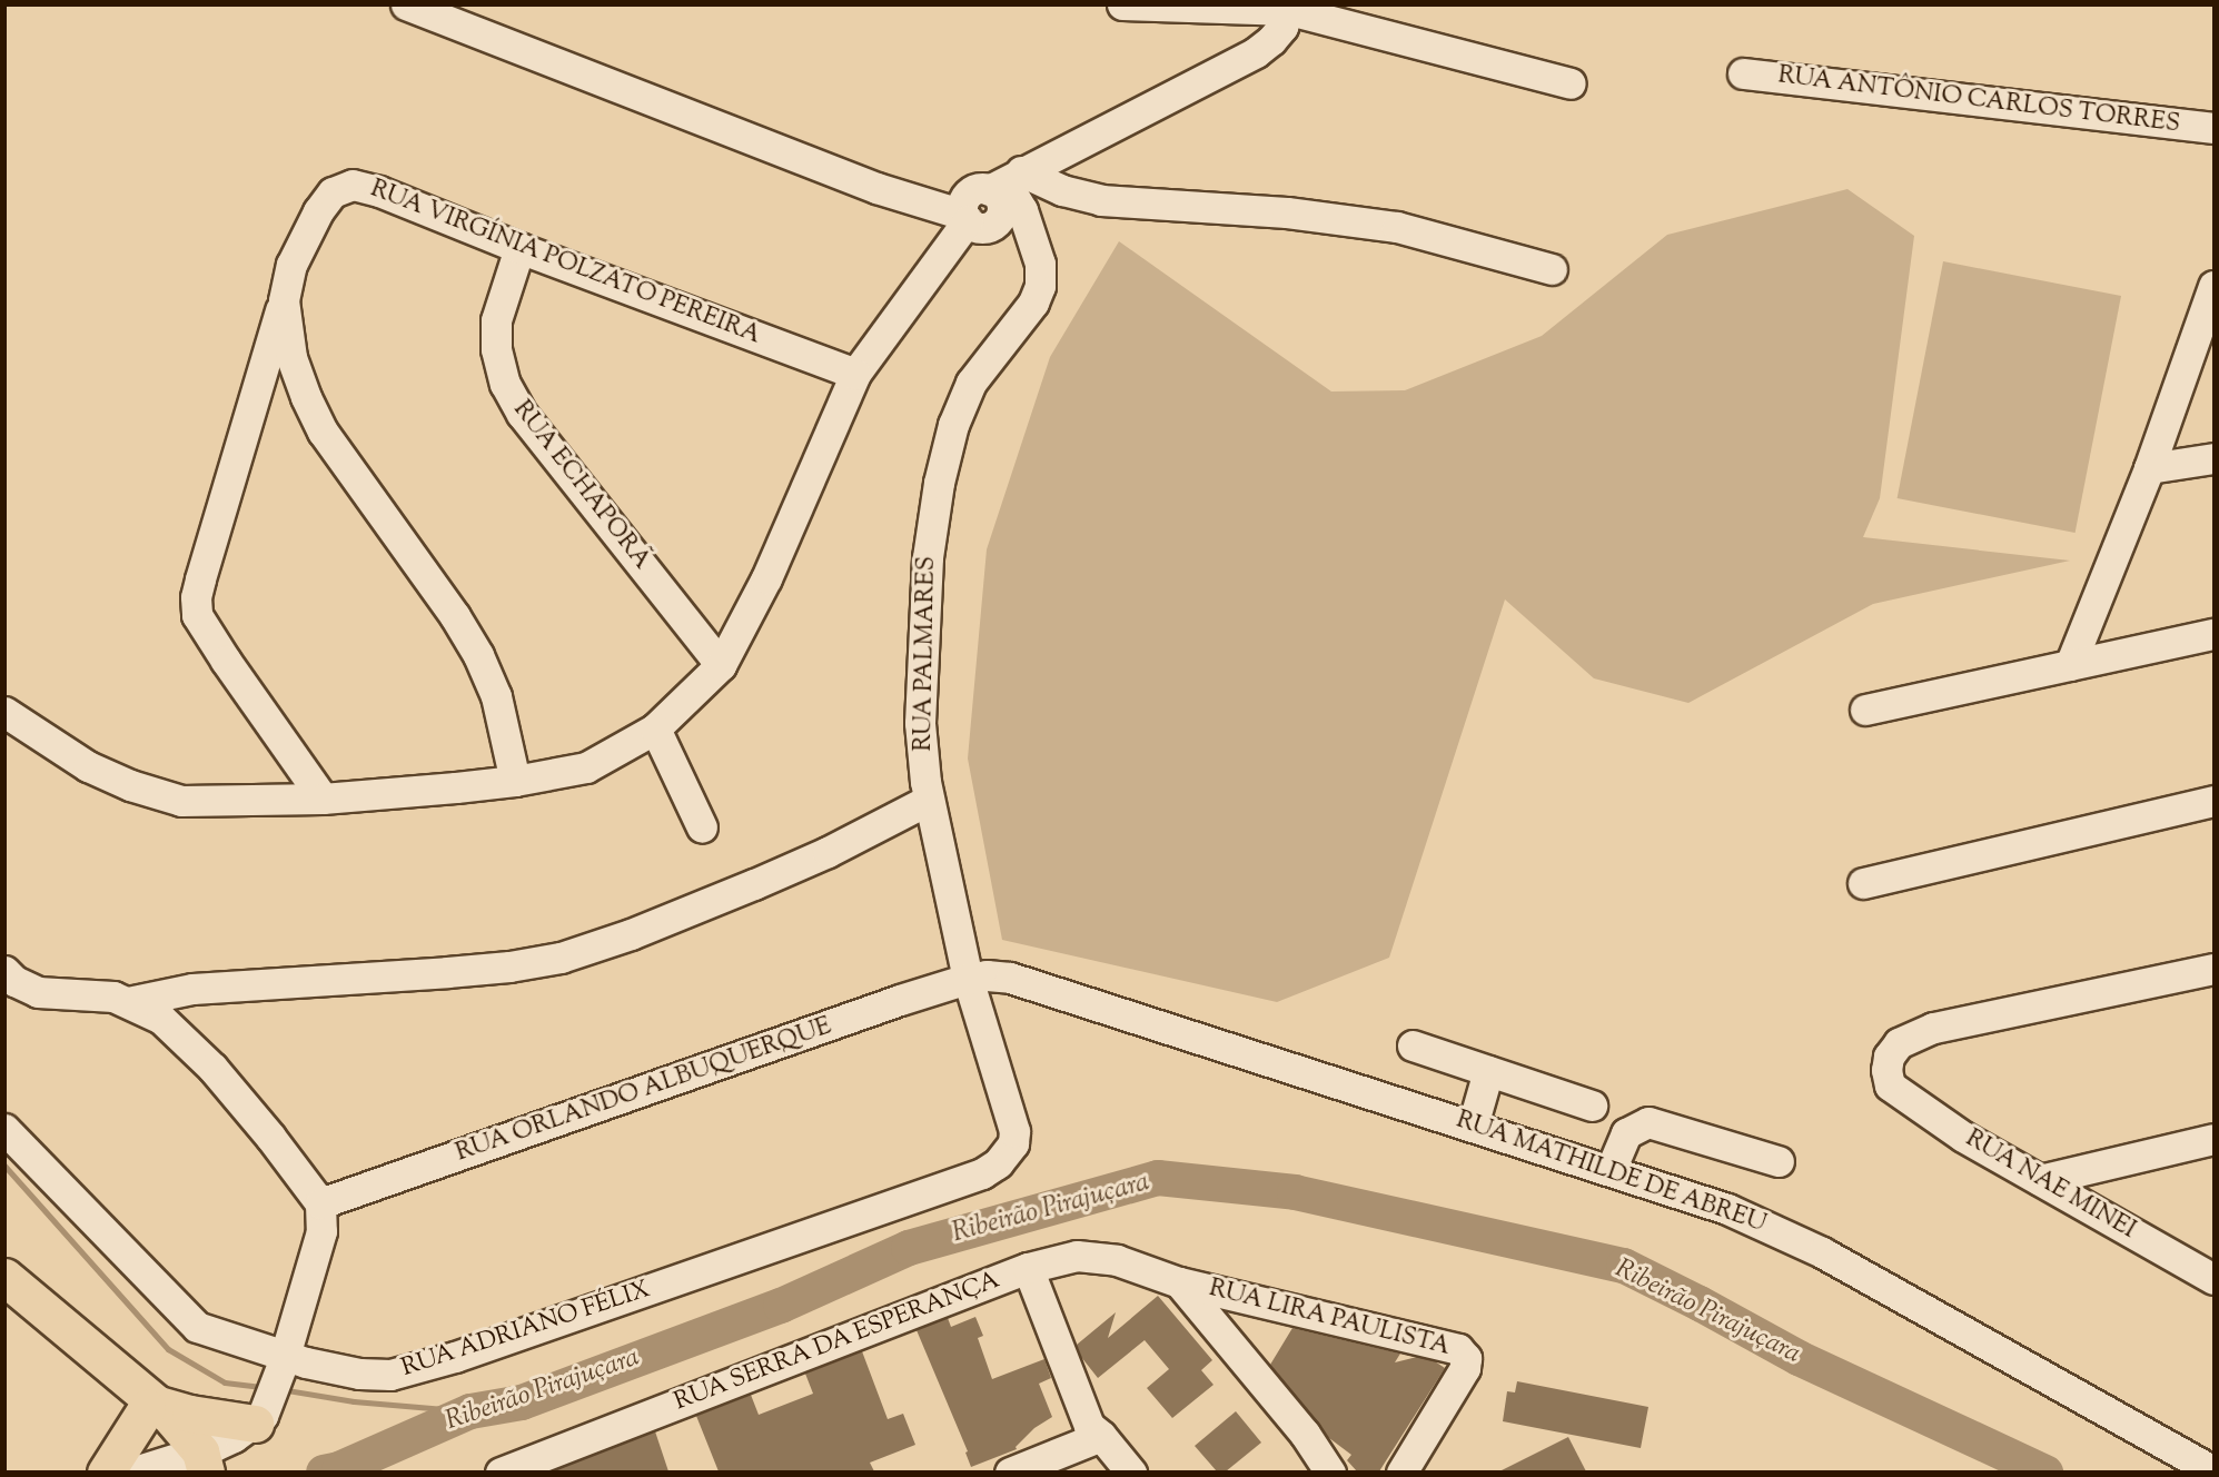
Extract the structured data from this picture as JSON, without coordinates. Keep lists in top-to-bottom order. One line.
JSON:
{"streets":{"street":["RUA ANTÔNIO CARLOS TORRES","RUA VIRGÍNIA POLZATO PEREIRA","RUA ECHAPORÃ","RUA PALMARES","RUA ORLANDO ALBUQUERQUE","RUA MATHILDE DE ABREU","RUA NAE MINEI","RUA LIRA PAULISTA","RUA ADRIANO FÉLIX","RUA SERRA DA ESPERANÇA"]},"crossings":[["RUA VIRGÍNIA POLZATO PEREIRA","RUA ECHAPORÃ"],["RUA PALMARES","RUA ORLANDO ALBUQUERQUE"],["RUA PALMARES","RUA MATHILDE DE ABREU"],["RUA PALMARES","RUA ADRIANO FÉLIX"],["RUA ORLANDO ALBUQUERQUE","RUA MATHILDE DE ABREU"],["RUA LIRA PAULISTA","RUA SERRA DA ESPERANÇA"]],"water":["Ribeirão Pirajuçara"]}
